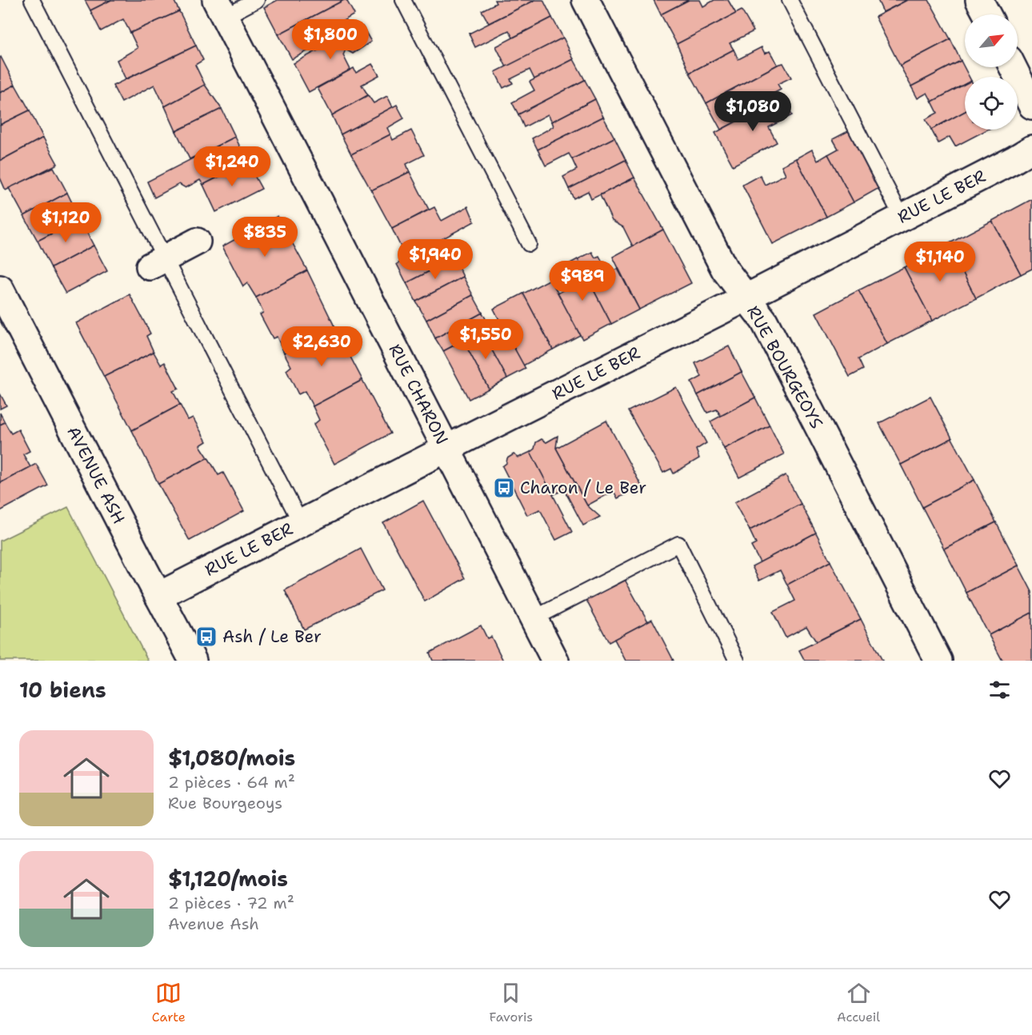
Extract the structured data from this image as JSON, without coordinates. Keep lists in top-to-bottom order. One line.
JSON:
{"streets":{"street":["RUE LE BER","RUE BOURGEOYS","RUE CHARON","AVENUE ASH"]},"crossings":[["RUE LE BER","RUE BOURGEOYS"],["RUE LE BER","RUE CHARON"],["RUE LE BER","AVENUE ASH"]],"places":{"bus stop":["Charon / Le Ber","Ash / Le Ber"]},"north":"top right","page":{"price":["$1,800","$1,080","$1,240","$1,120","$835","$1,940","$1,140","$989","$1,550","$2,630"],"heading":"10 biens","list":[{"name":"$1,080/mois","note":"2 pièces · 64 m² · Rue Bourgeoys"},{"name":"$1,120/mois","note":"2 pièces · 72 m² · Avenue Ash"}],"tabs":["Carte","Favoris","Accueil"]}}
